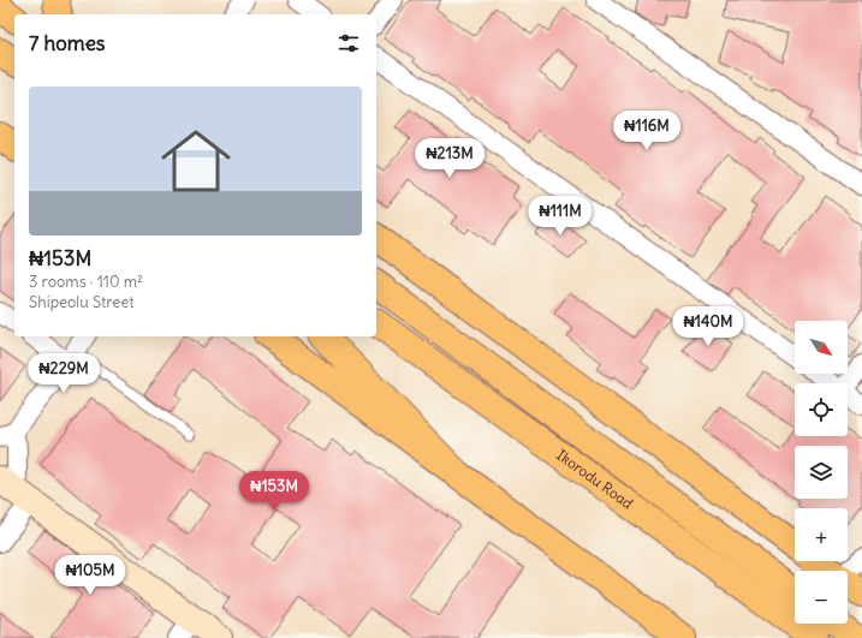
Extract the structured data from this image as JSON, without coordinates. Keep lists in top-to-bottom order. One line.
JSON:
{"streets":{"main road":["Ikorodu Road"]},"north":"bottom right","page":{"heading":"7 homes","list":[{"name":"₦153M","note":"3 rooms · 110 m² · Shipeolu Street"}],"price":["₦116M","₦213M","₦111M","₦140M","₦229M","₦153M","₦105M"],"map_buttons":["+","−"]}}
